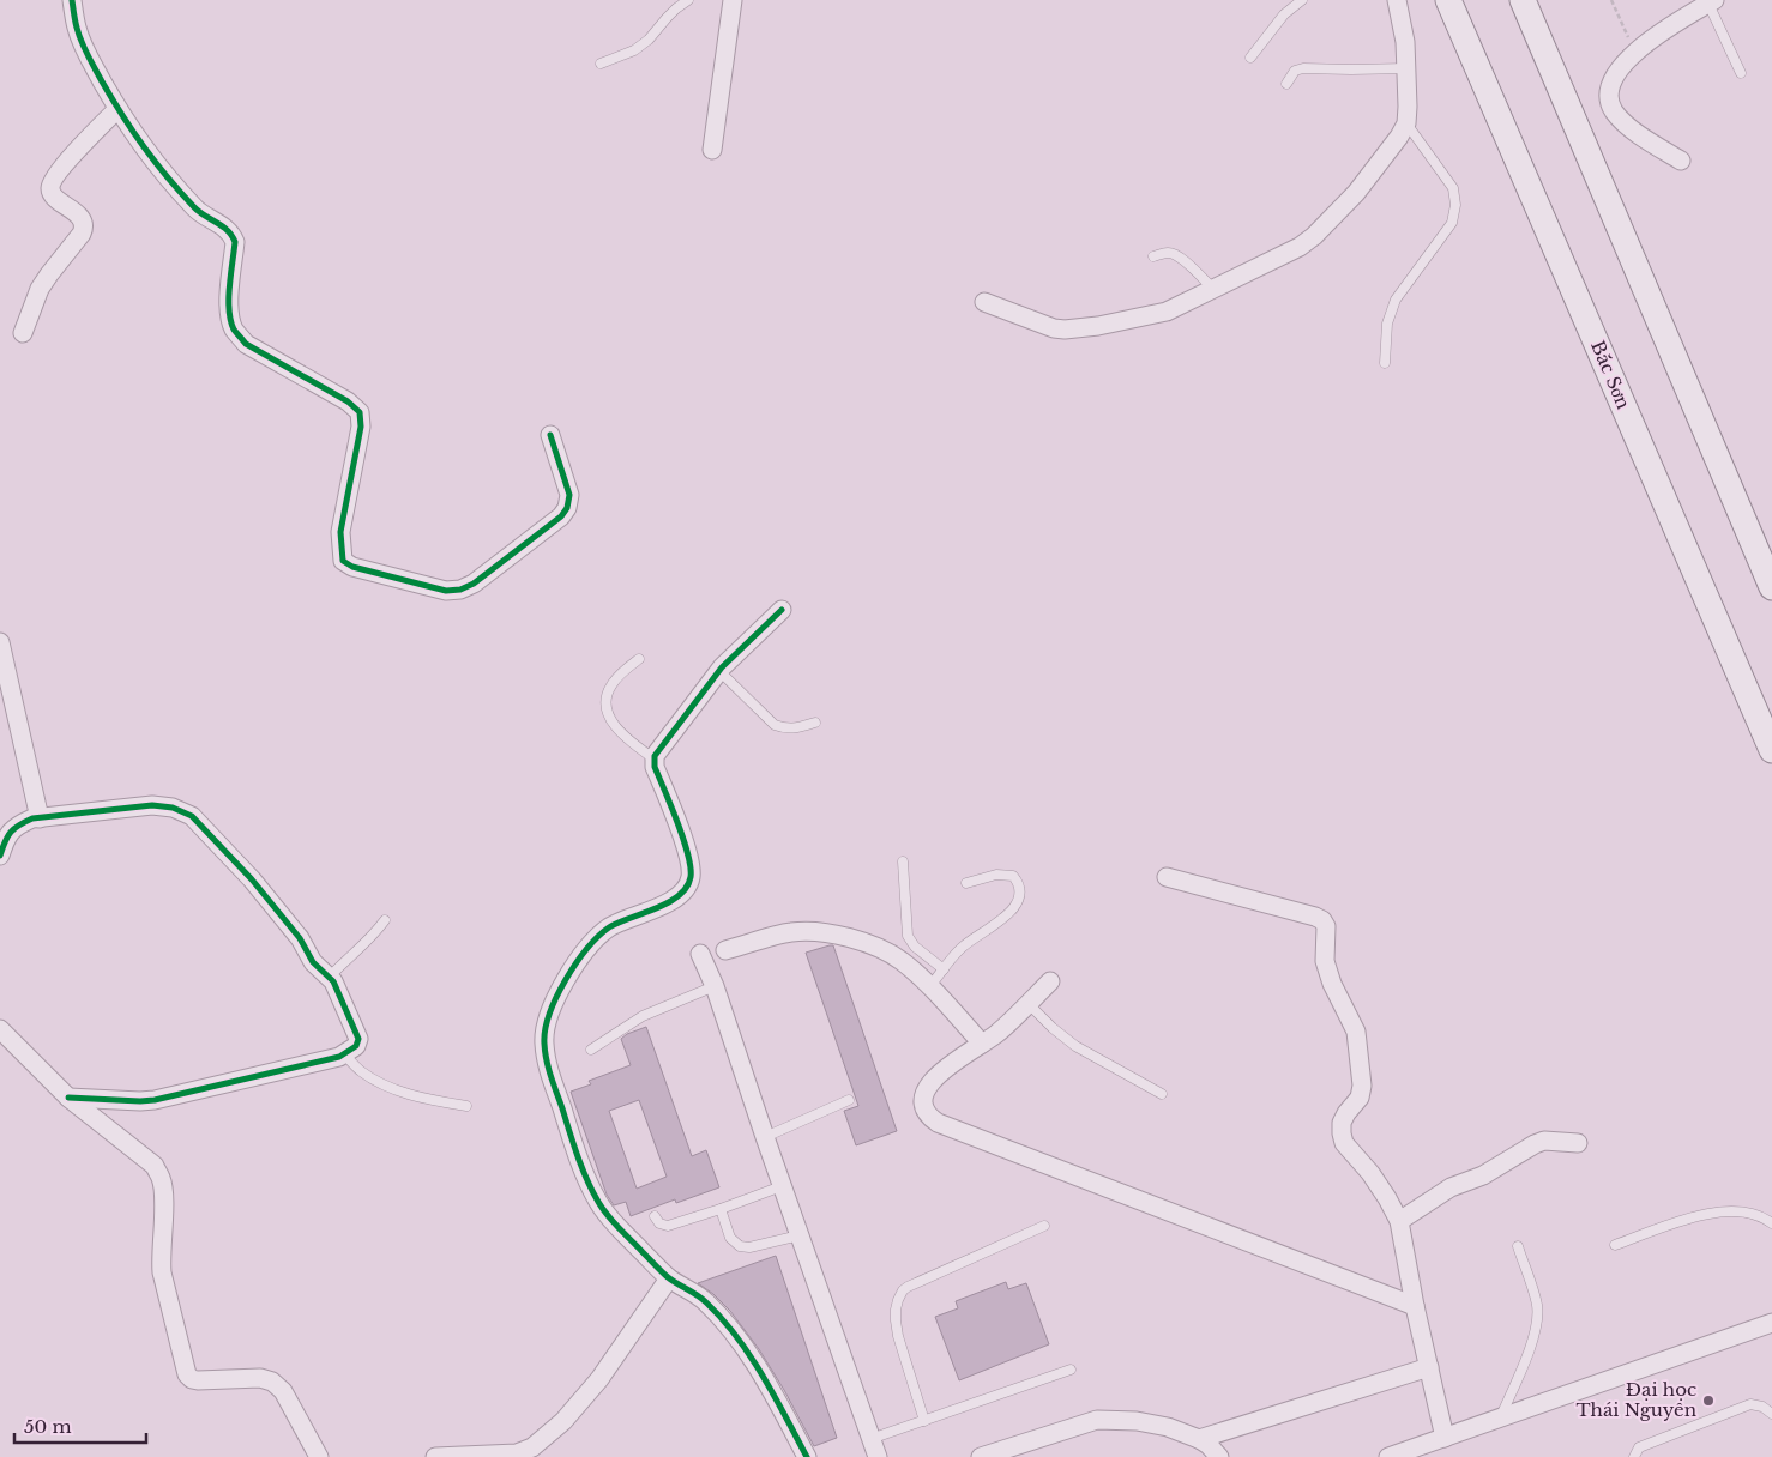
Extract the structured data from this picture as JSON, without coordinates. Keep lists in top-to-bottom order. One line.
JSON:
{"streets":{"main road":["Bắc Sơn"]},"places":["Đại học Thái Nguyên"],"scale_bar":"50 m"}
